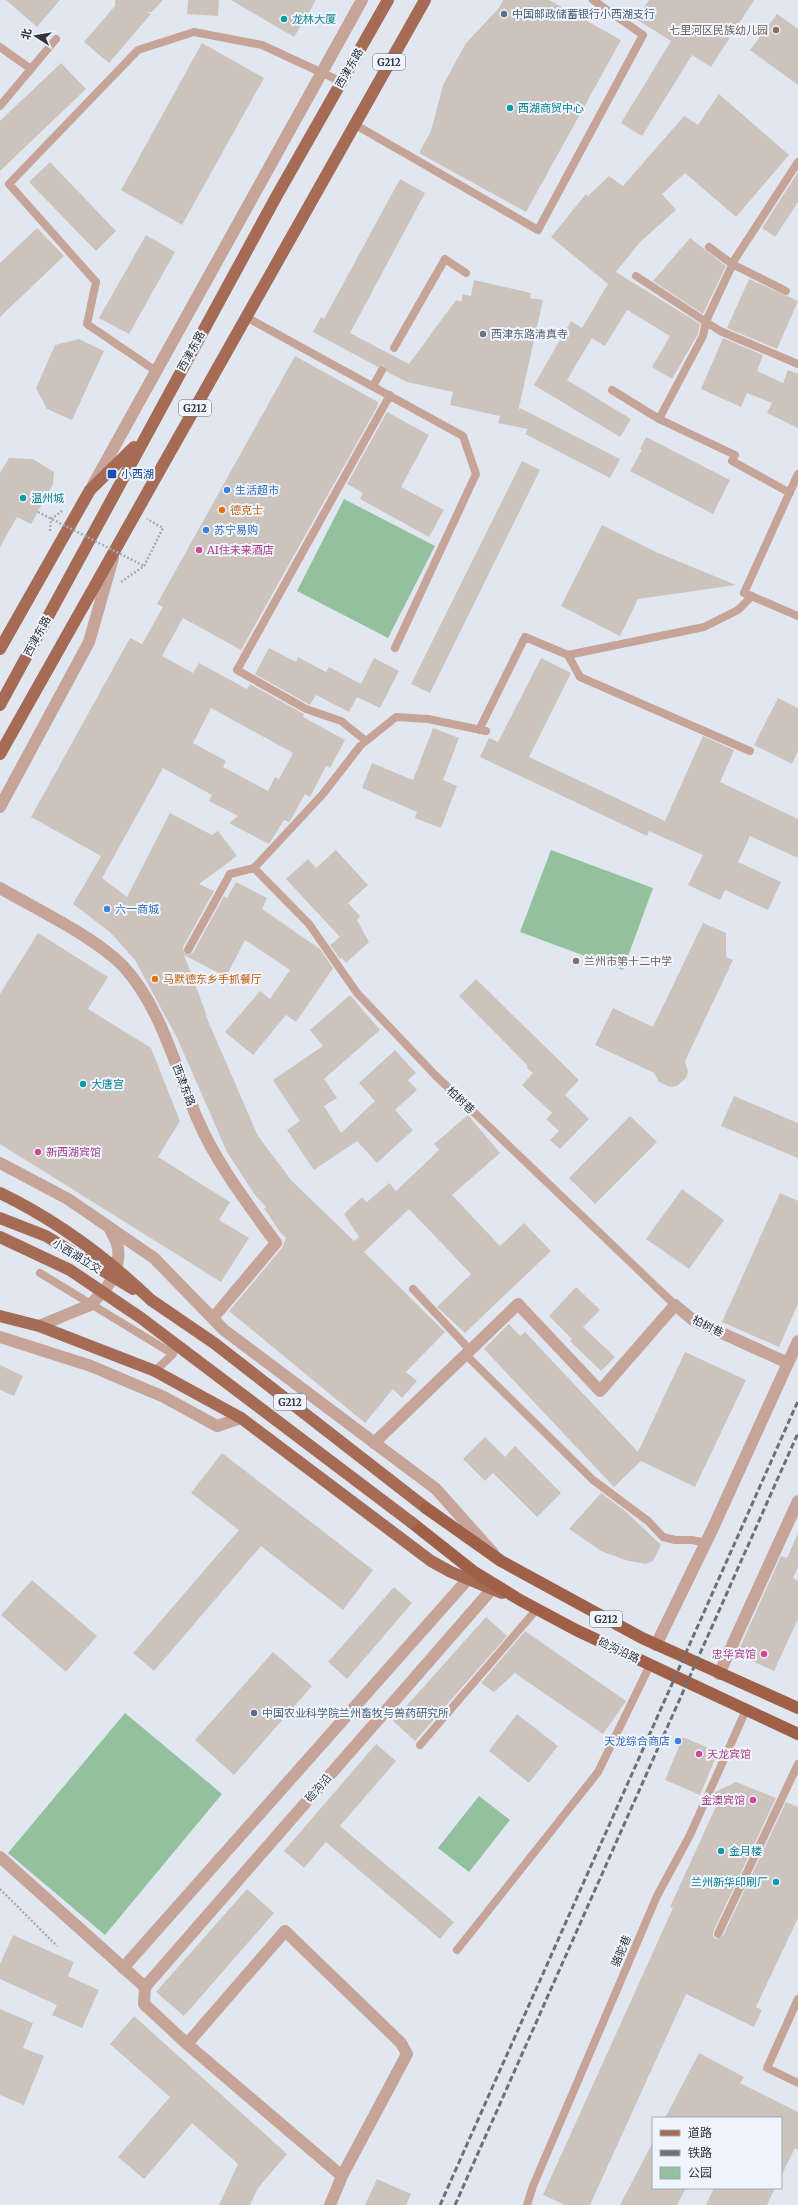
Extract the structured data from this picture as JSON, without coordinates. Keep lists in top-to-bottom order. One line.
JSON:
{"streets":{"highway":["G212","硷沟沿路"],"main road":["西津东路","小西湖立交"],"street":["柏树巷","硷沟沿"],"lane":["骆驼巷"]},"crossings":[["G212","小西湖立交"],["G212","硷沟沿路"],["硷沟沿路","骆驼巷"]],"places":{"other":["中国邮政储蓄银行小西湖支行","龙林大厦","七里河区民族幼儿园","西湖商贸中心","西津东路清真寺","生活超市","温州城","德克士","苏宁易购","AI住未来酒店","六一商城","兰州市第十二中学","马默德东乡手抓餐厅","大唐宫","新西湖宾馆","忠华宾馆","中国农业科学院兰州畜牧与兽药研究所","天龙综合商店","天龙宾馆","金澳宾馆","金月楼","兰州新华印刷厂"],"transit":["小西湖"]},"legend":["道路","铁路","公园"],"north":"left"}
